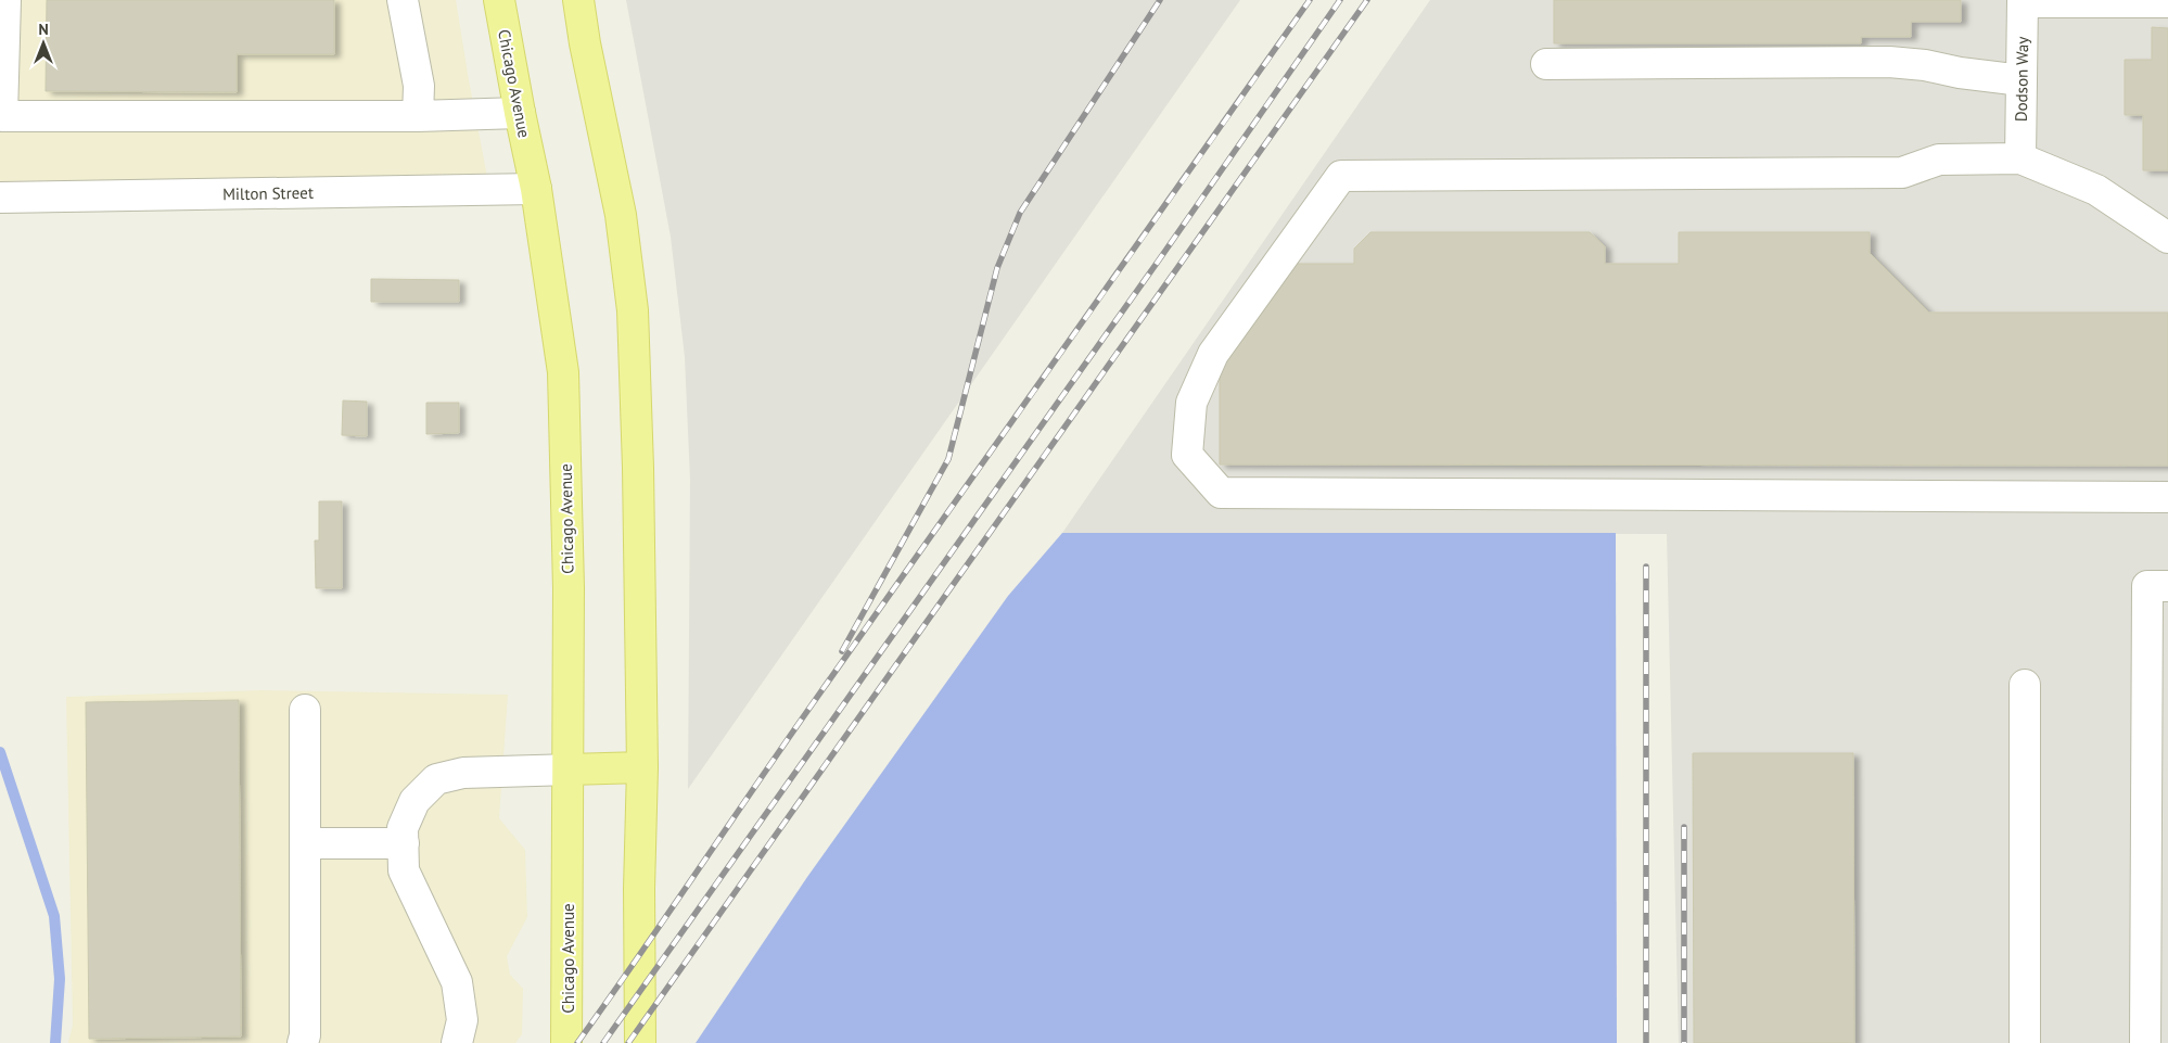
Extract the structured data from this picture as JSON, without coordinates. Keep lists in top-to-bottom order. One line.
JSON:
{"streets":{"main road":["Chicago Avenue"],"street":["Dodson Way","Milton Street"]},"crossings":[["Chicago Avenue","Milton Street"]],"north":"top"}
